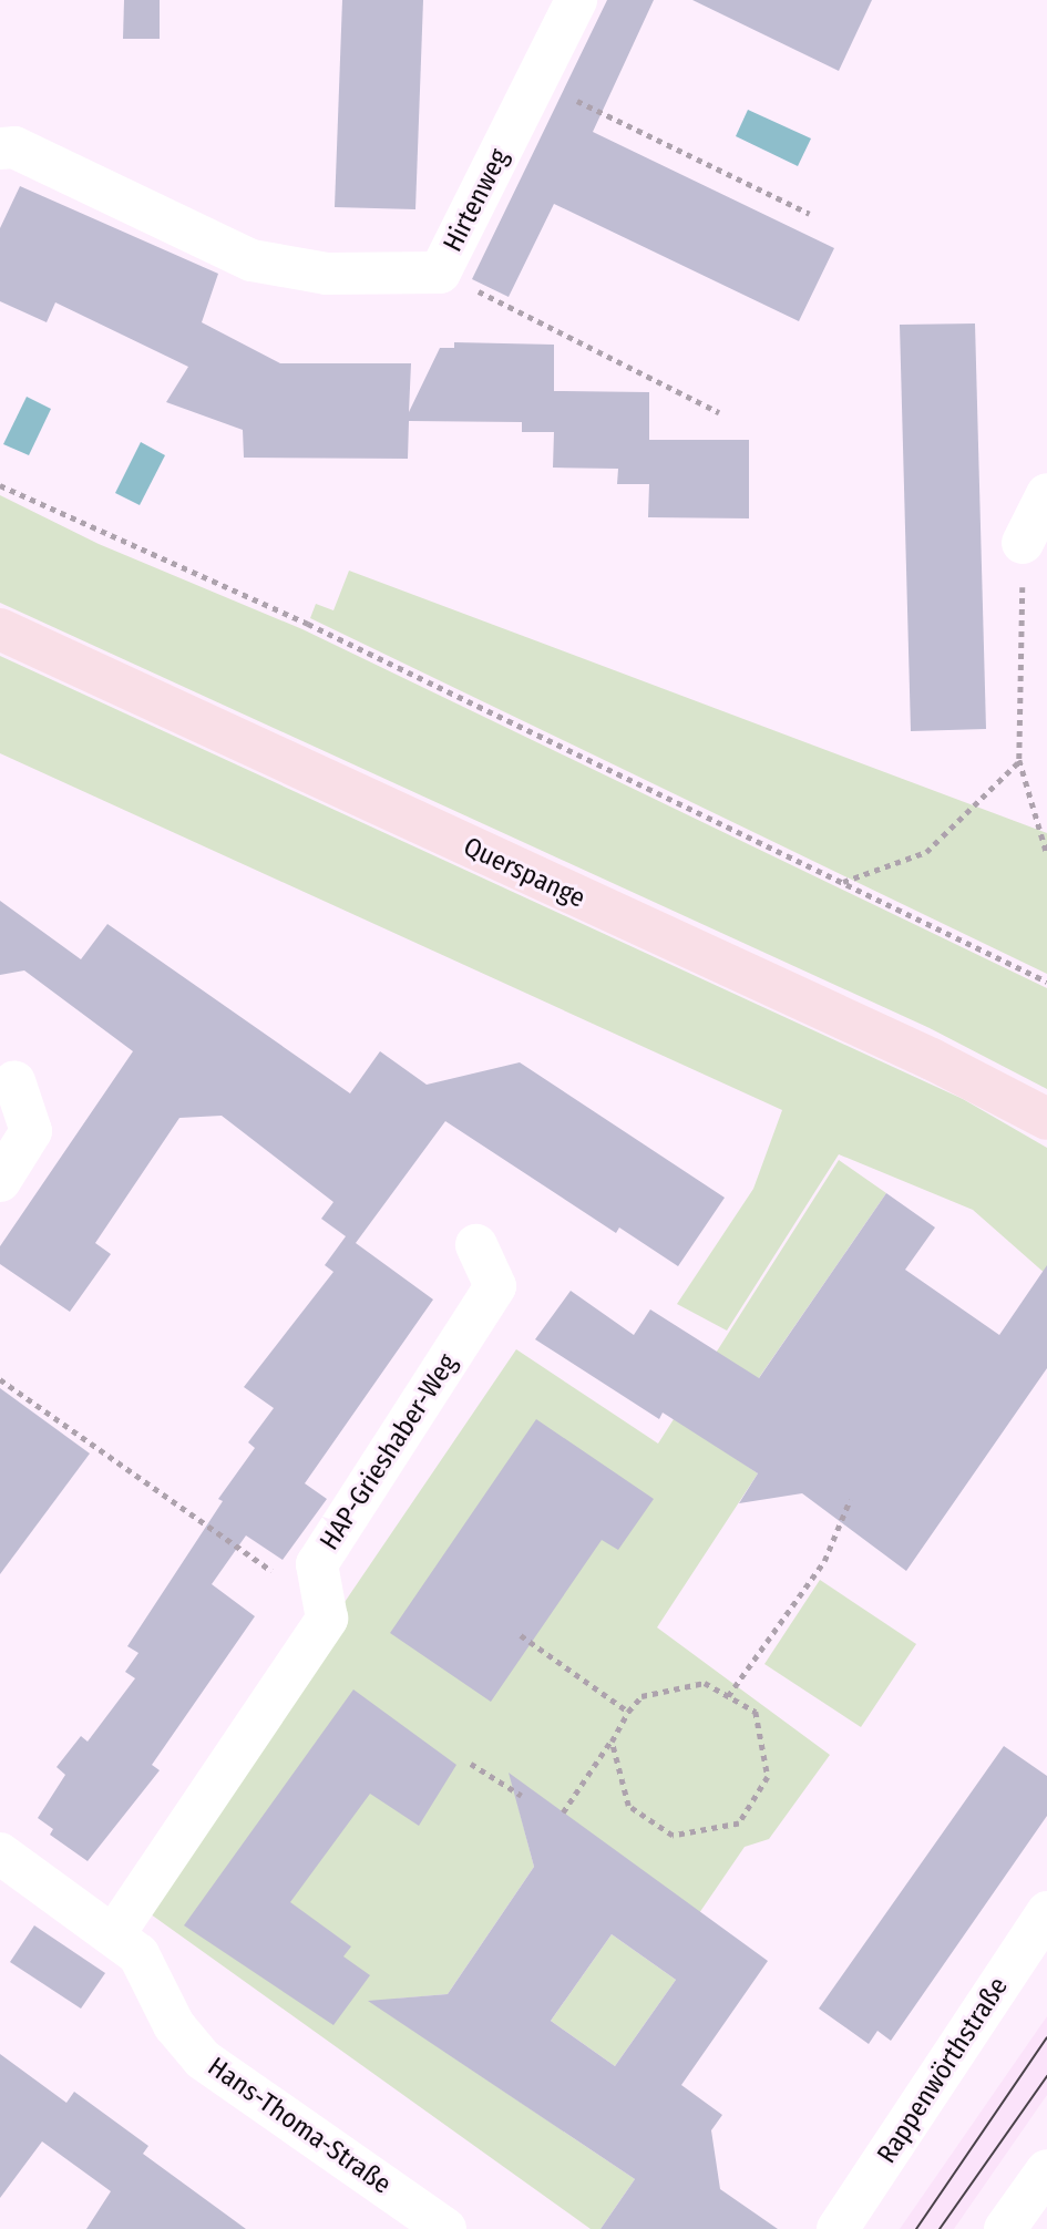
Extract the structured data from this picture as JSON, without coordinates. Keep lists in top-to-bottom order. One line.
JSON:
{"streets":{"main road":["Querspange"],"street":["Hirtenweg","HAP-Grieshaber-Weg","Rappenwörthstraße","Hans-Thoma-Straße"]},"crossings":[["HAP-Grieshaber-Weg","Hans-Thoma-Straße"]]}
